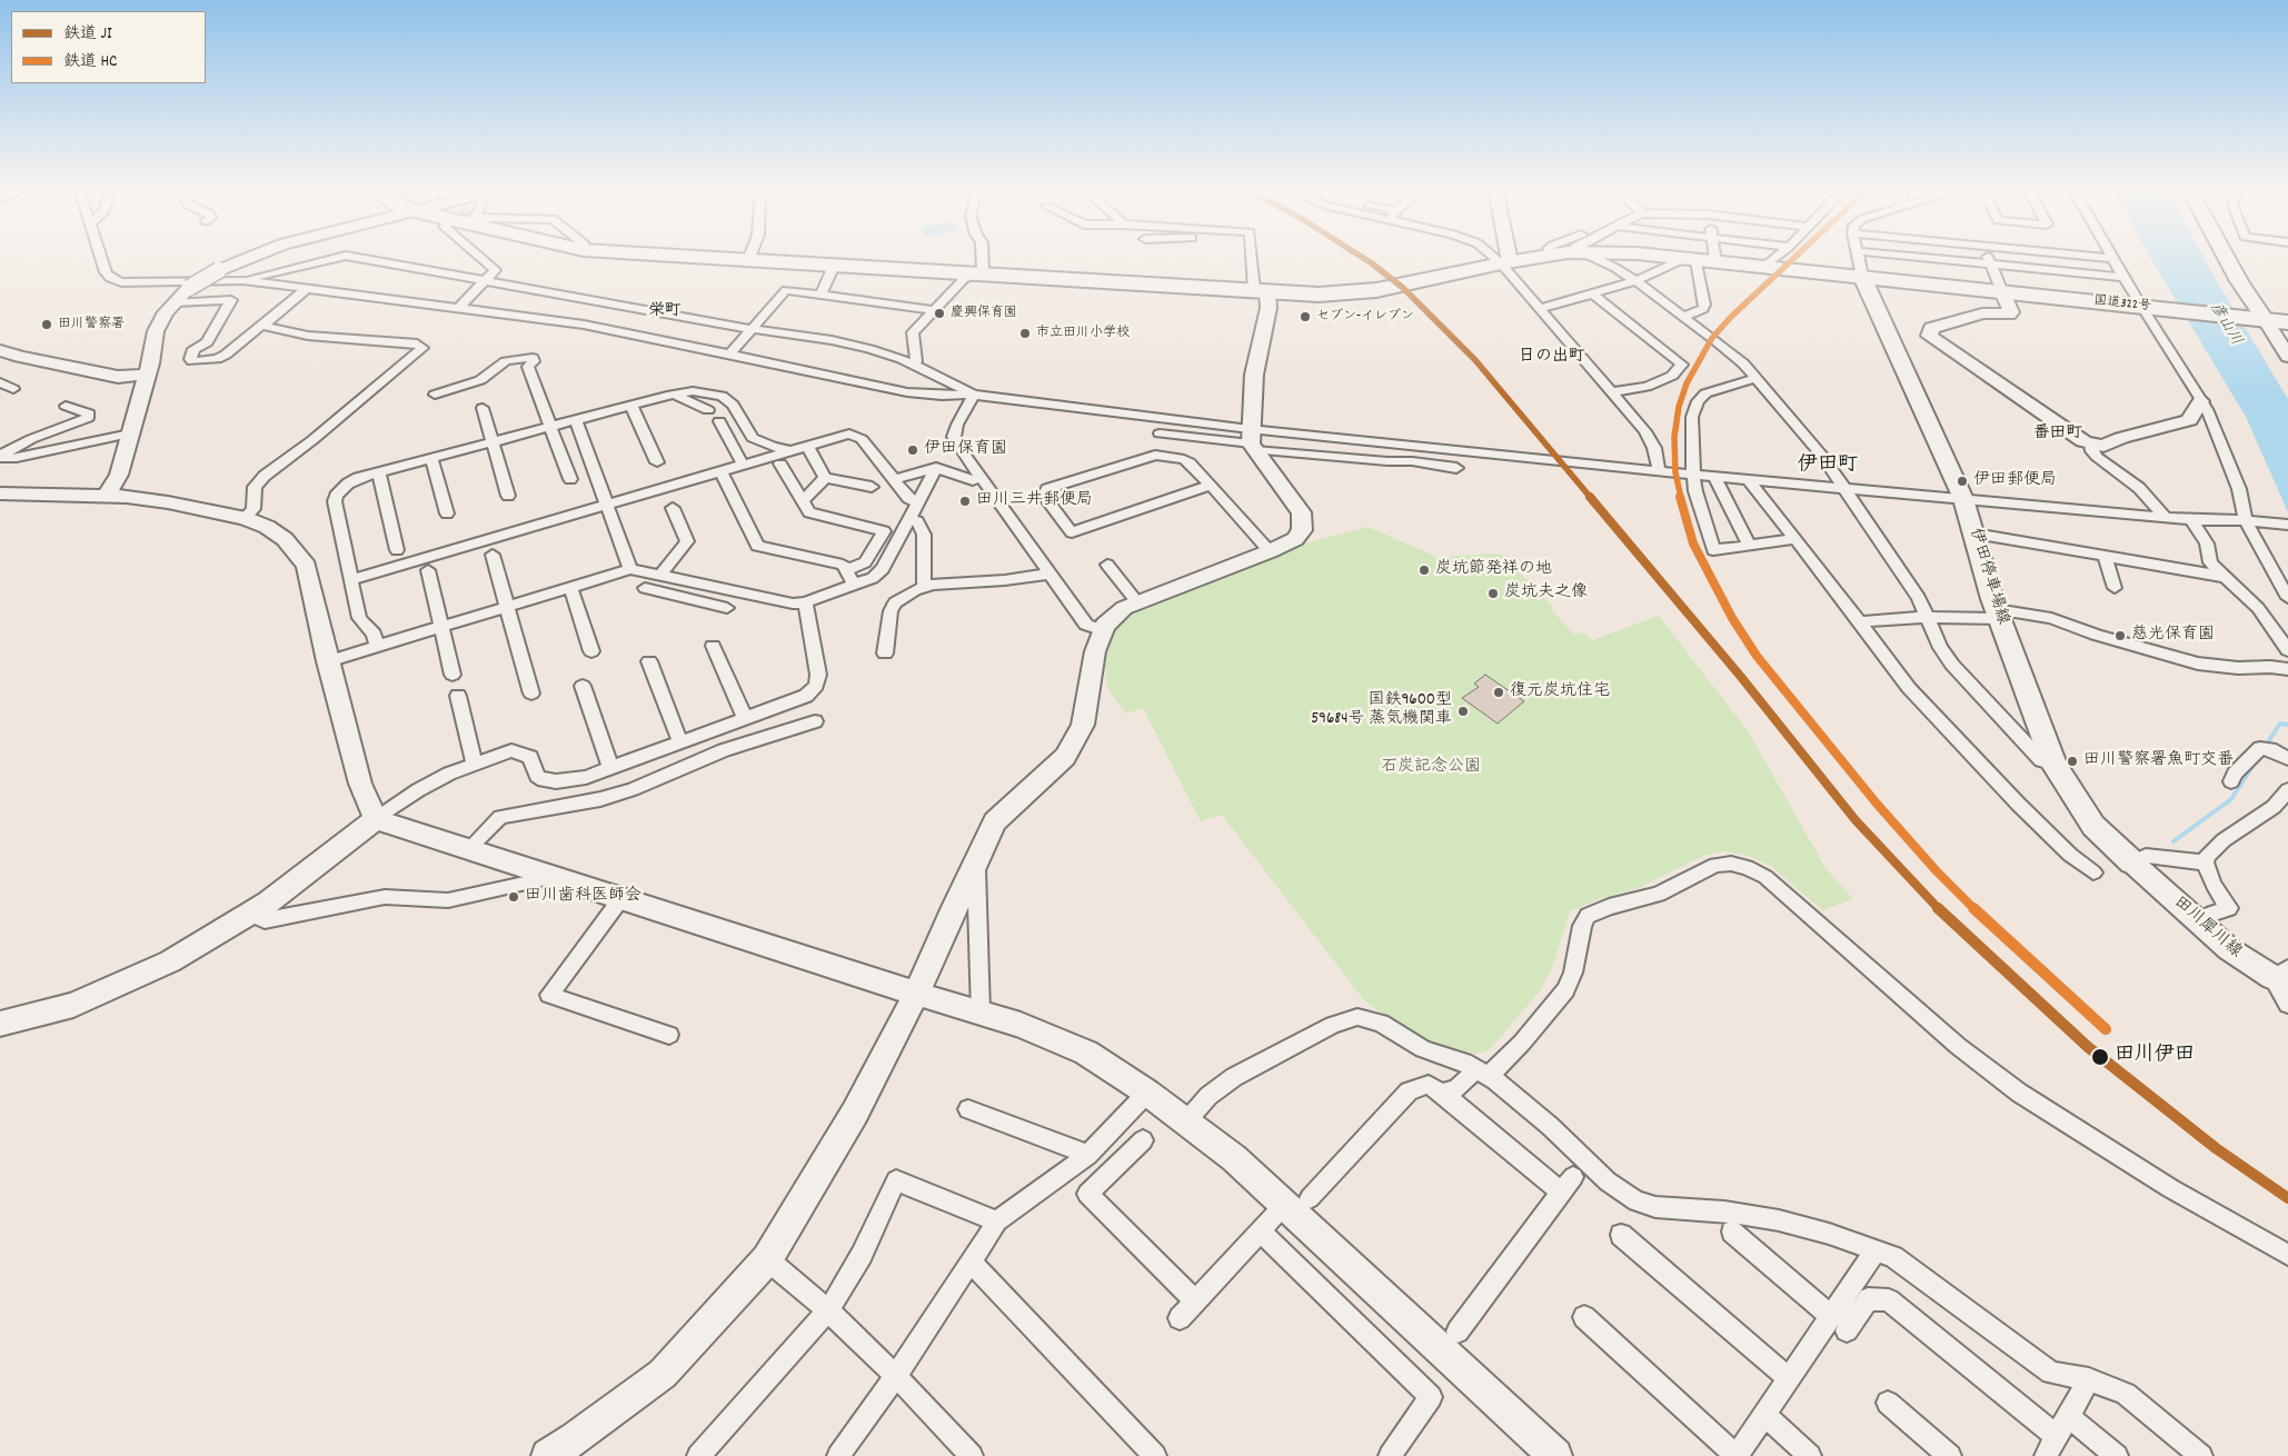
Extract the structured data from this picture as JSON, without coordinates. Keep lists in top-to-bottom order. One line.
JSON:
{"streets":{"highway":["国道322号"],"main road":["伊田停車場線"],"street":["田川犀川線"]},"crossings":[["国道322号","伊田停車場線"],["伊田停車場線","田川犀川線"]],"districts":["栄町","日の出町","番田町","伊田町"],"water":["彦山川"],"parks":["石炭記念公園"],"places":["慶興保育園","セブン-イレブン","田川警察署","市立田川小学校","伊田保育園","伊田郵便局","田川三井郵便局","炭坑節発祥の地","炭坑夫之像","慈光保育園","復元炭坑住宅","国鉄9600型 59684号 蒸気機関車","田川警察署魚町交番","田川歯科医師会","田川伊田"],"lines":["rail line JI","rail line HC"],"legend":["鉄道 JI","鉄道 HC"]}
